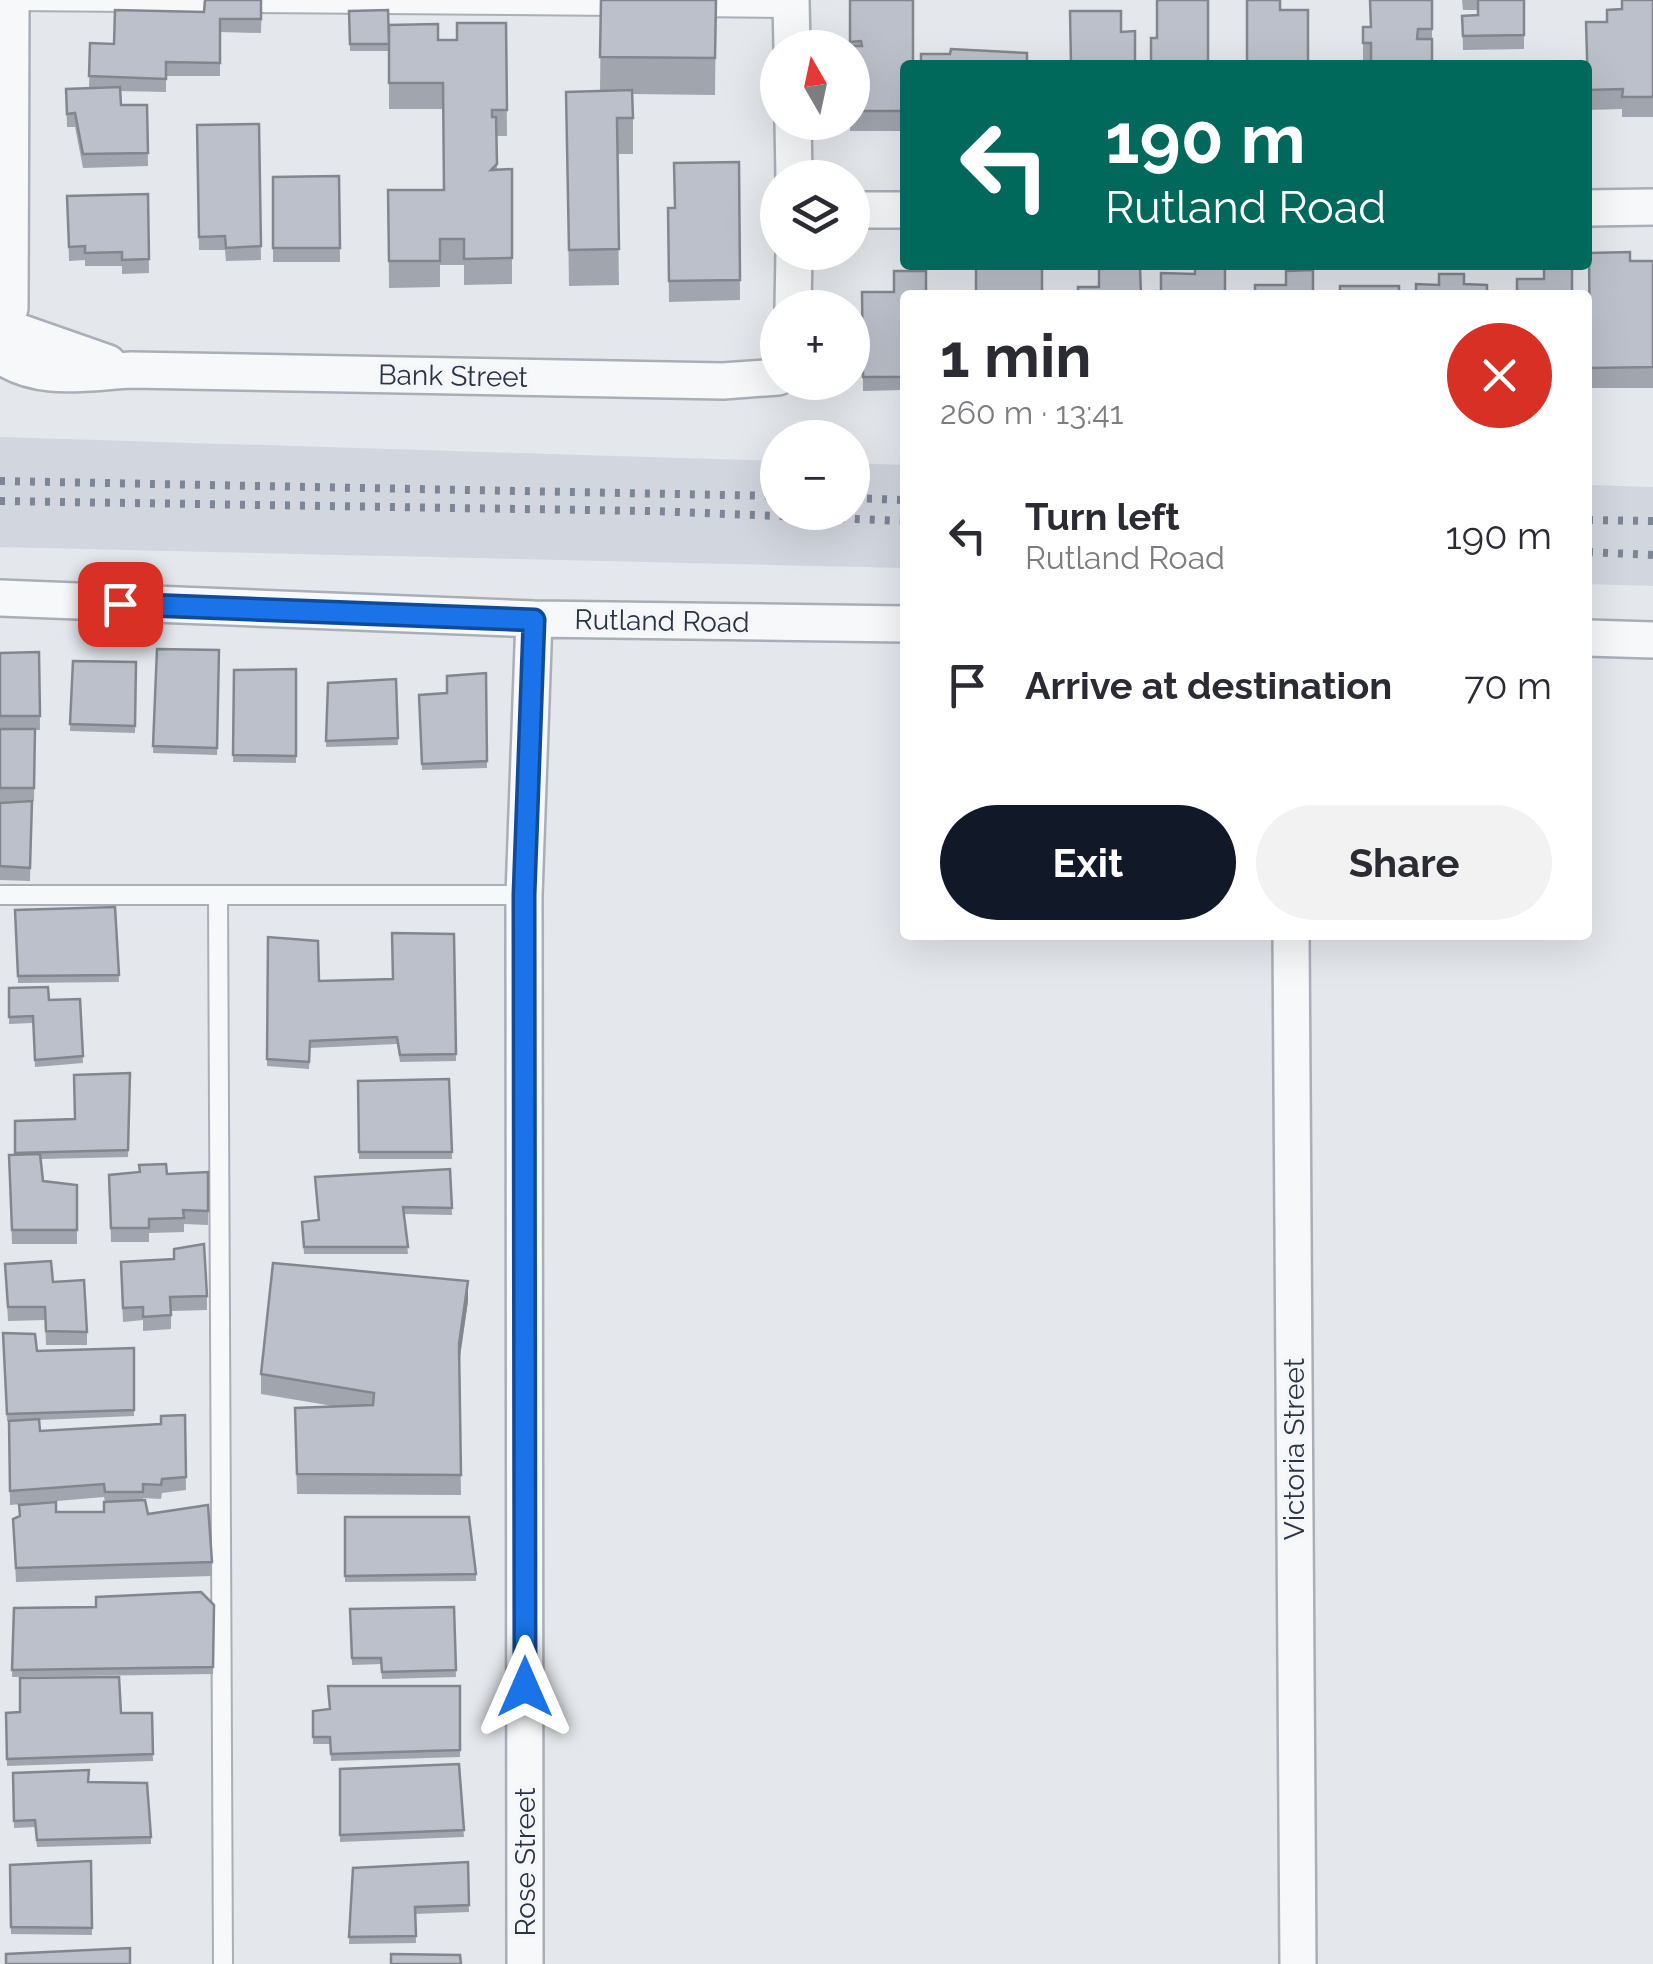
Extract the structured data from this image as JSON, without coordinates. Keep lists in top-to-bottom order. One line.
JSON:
{"streets":{"street":["Bank Street","Rutland Road","Victoria Street","Rose Street"]},"crossings":[["Rutland Road","Rose Street"]],"north":"top","page":{"map_buttons":["+","−"],"turn":["190 m","Rutland Road"],"heading":["1 min","260 m · 13:41"],"list":[{"name":"Turn left","note":"Rutland Road","value":"190 m"},{"name":"Arrive at destination","value":"70 m"}],"buttons":["Exit","Share"]}}
